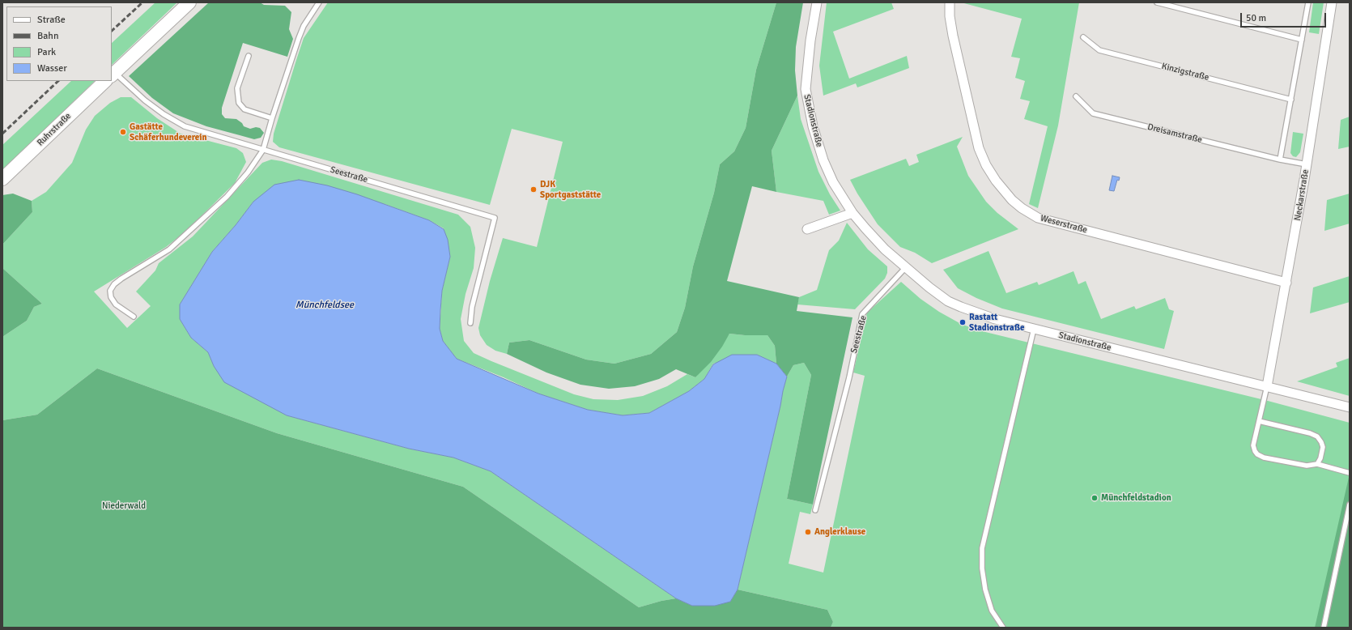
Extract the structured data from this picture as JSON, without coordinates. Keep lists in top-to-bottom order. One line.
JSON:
{"streets":{"street":["Stadionstraße","Ruhrstraße","Neckarstraße","Weserstraße"],"lane":["Kinzigstraße","Dreisamstraße","Seestraße"]},"crossings":[["Stadionstraße","Seestraße"],["Stadionstraße","Neckarstraße"],["Dreisamstraße","Neckarstraße"],["Neckarstraße","Weserstraße"]],"water":["Münchfeldsee"],"parks":["Niederwald"],"places":["Gastätte Schäferhundeverein","DJK Sportgaststätte","Rastatt Stadionstraße","Münchfeldstadion","Anglerklause"],"legend":["Straße","Bahn","Park","Wasser"],"scale_bar":"50 m"}
